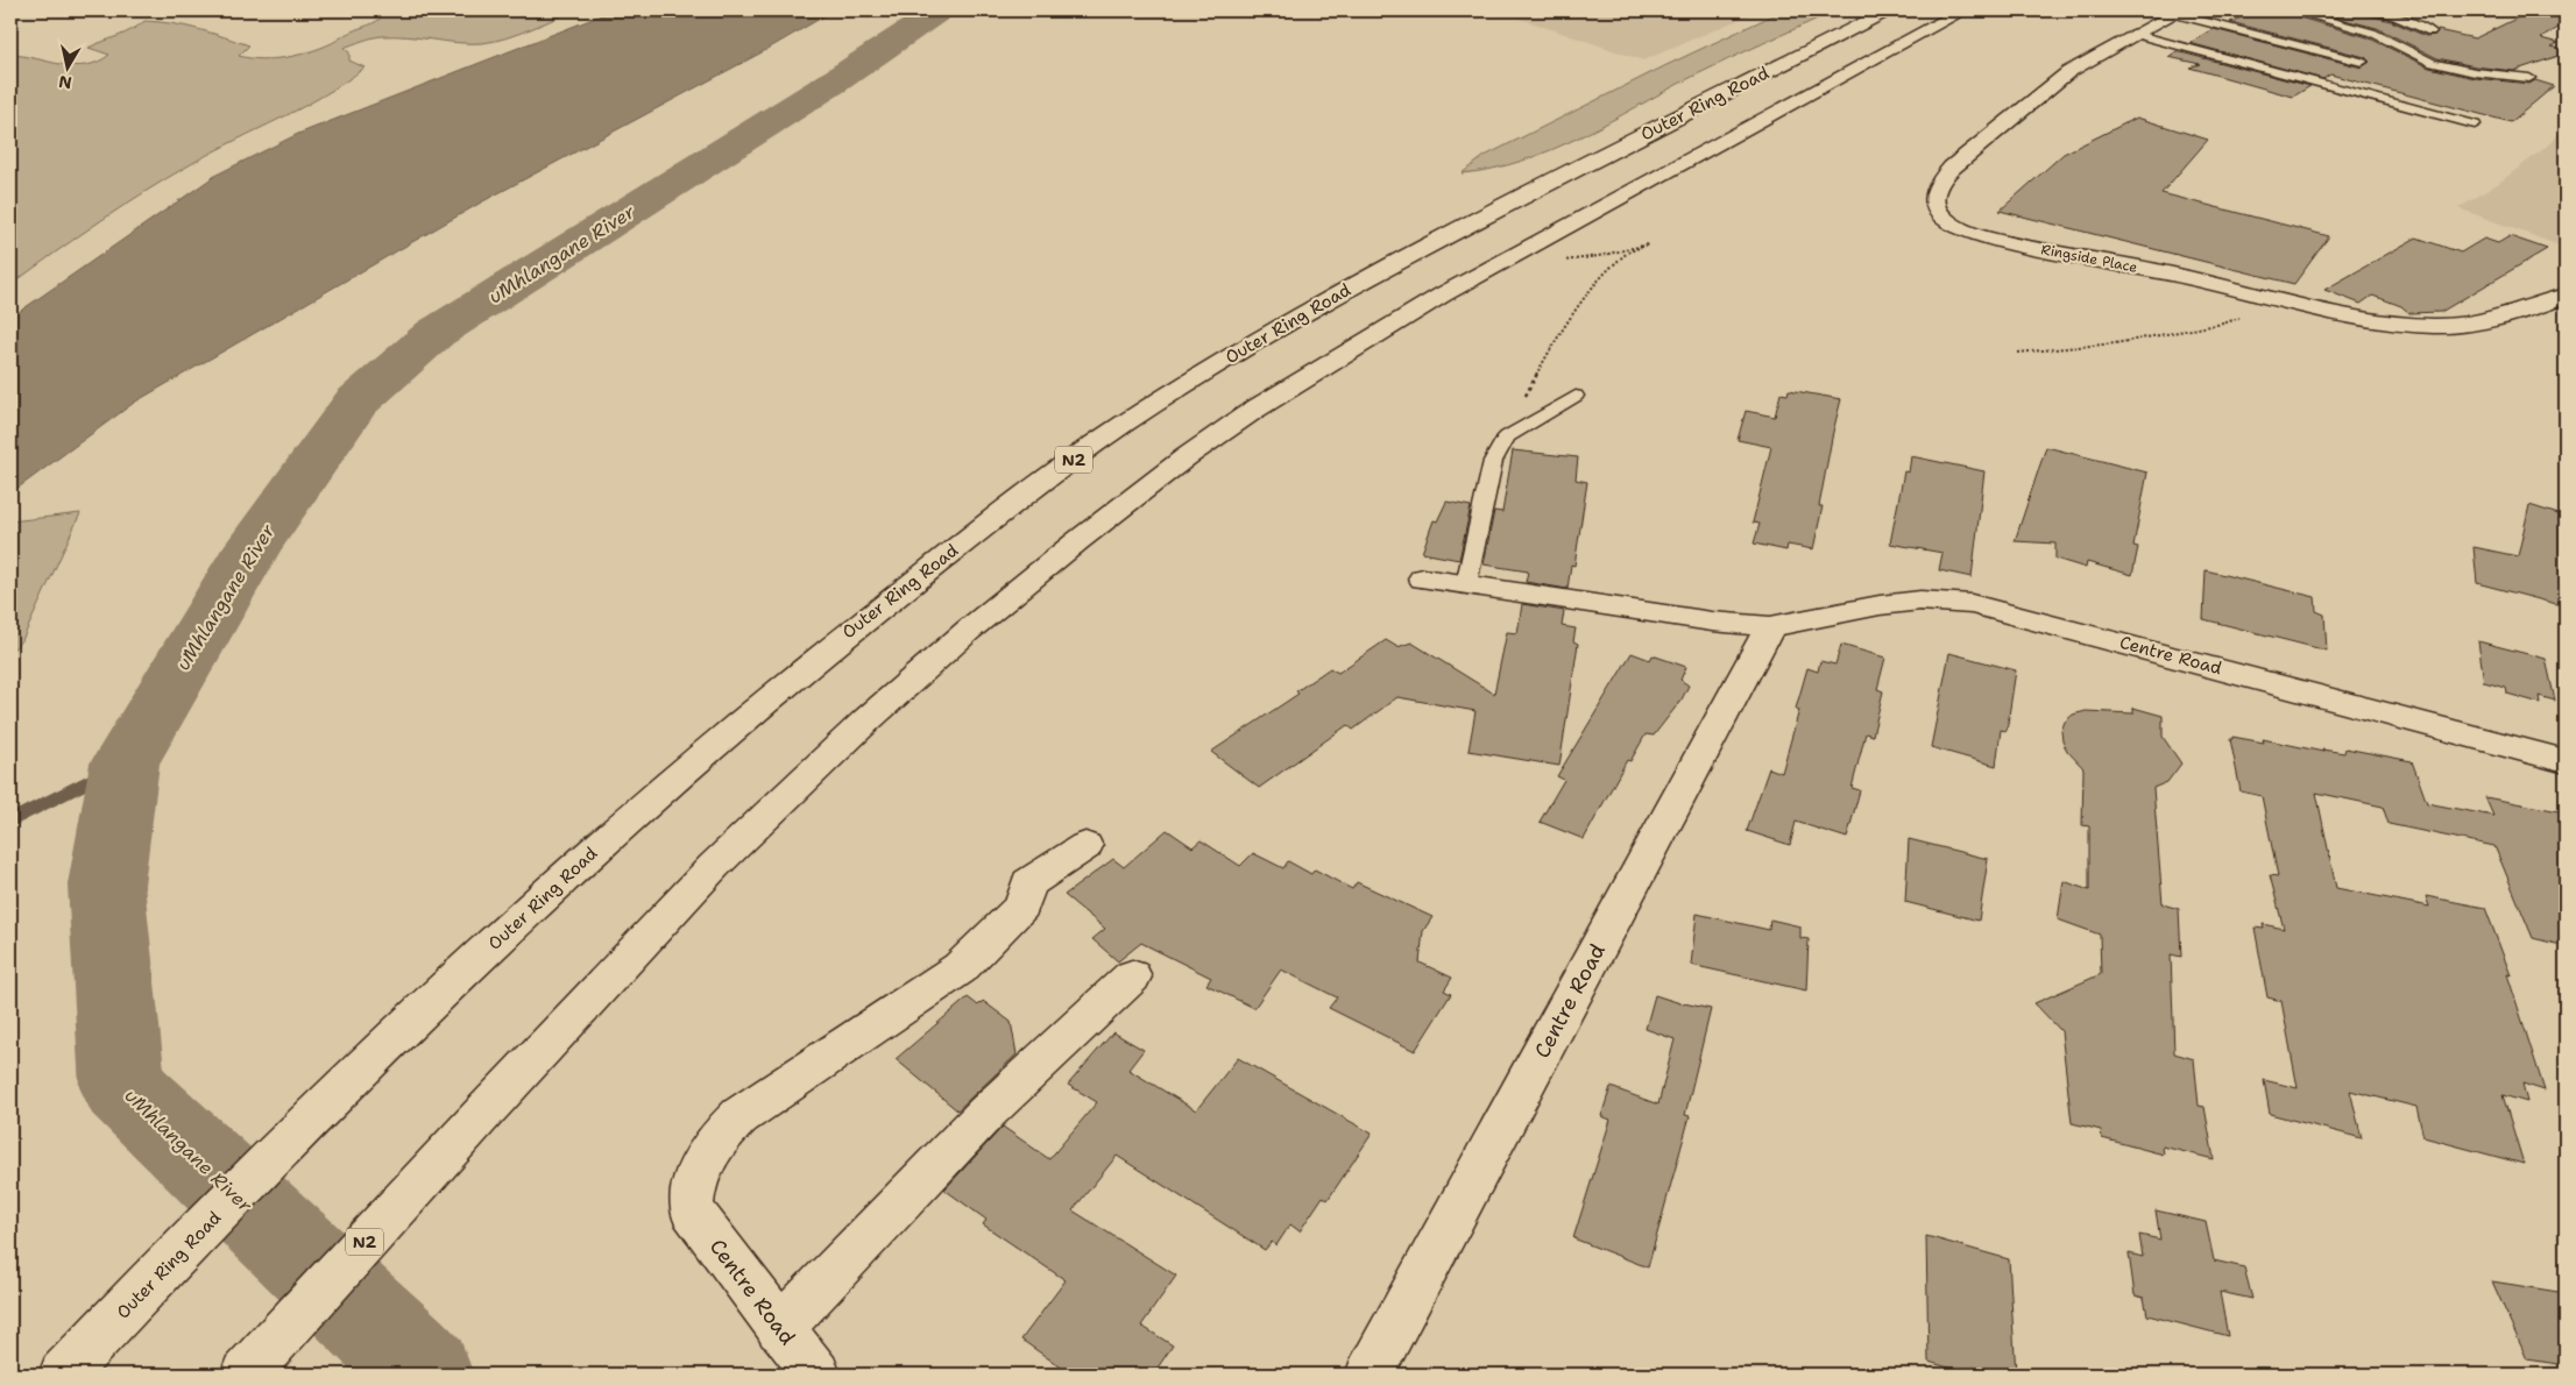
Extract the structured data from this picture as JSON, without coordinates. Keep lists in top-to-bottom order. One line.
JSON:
{"streets":{"main road":["Outer Ring Road","Ringside Place","N2","Centre Road"]},"water":["uMhlangane River"],"north":"bottom"}
